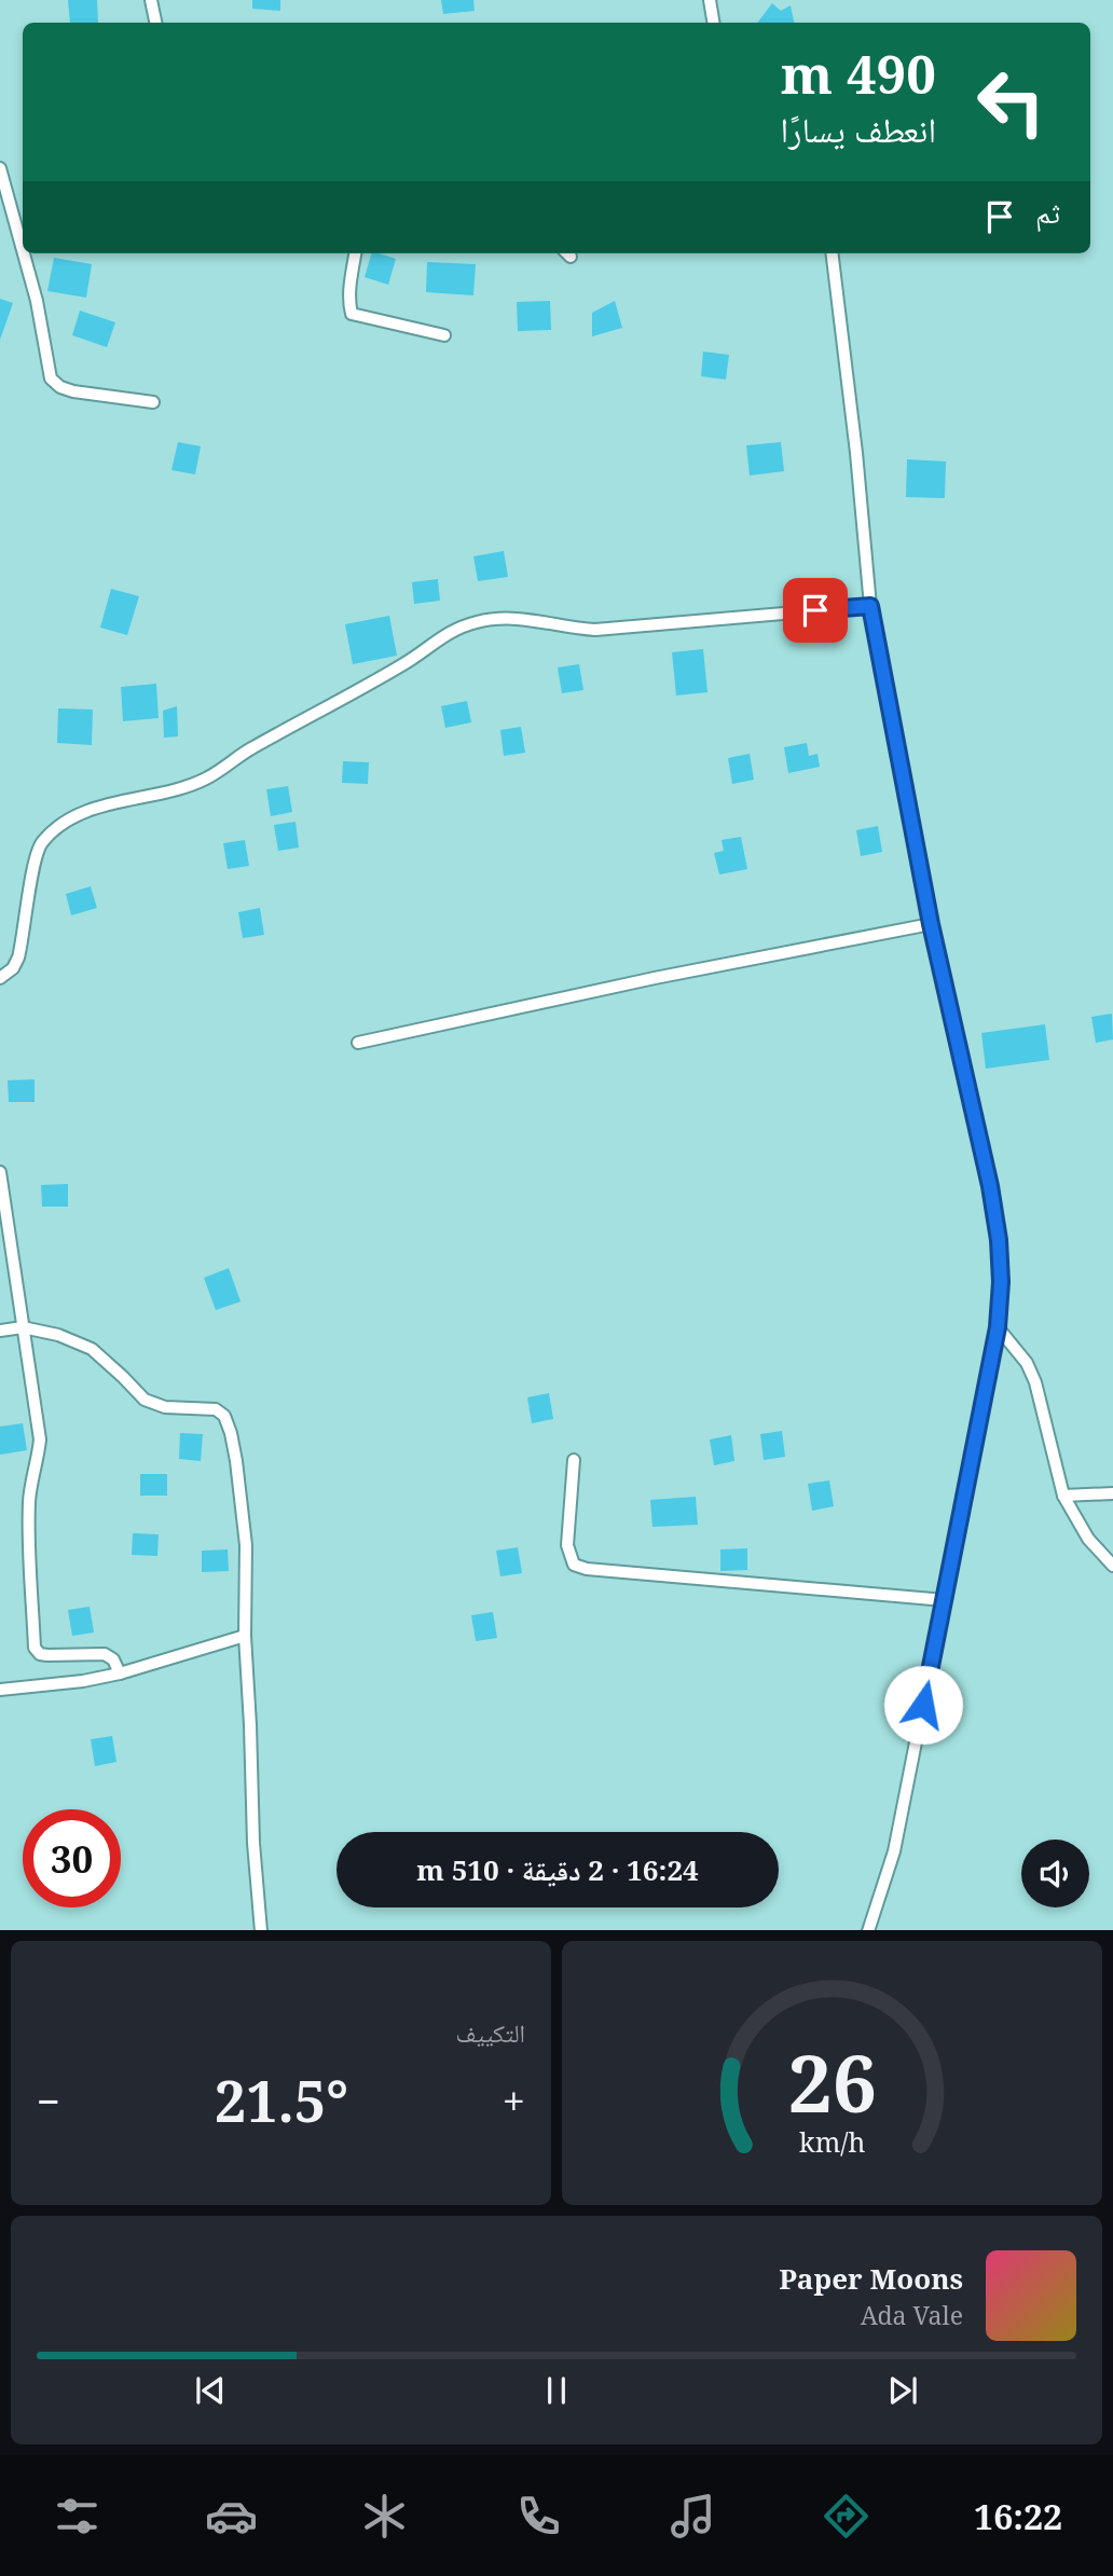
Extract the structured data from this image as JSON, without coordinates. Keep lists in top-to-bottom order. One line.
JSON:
{"page":{"turn":["490 m","انعطف يسارًا"],"then":"ثم","limit":"30","trip":"16:24 · 2 دقيقة · 510 m","tile":"التكييف","heat":["−","21.5°","+"],"song":["Paper Moons","Ada Vale"],"tabs":"16:22","gauge":["26","km/h"]}}
